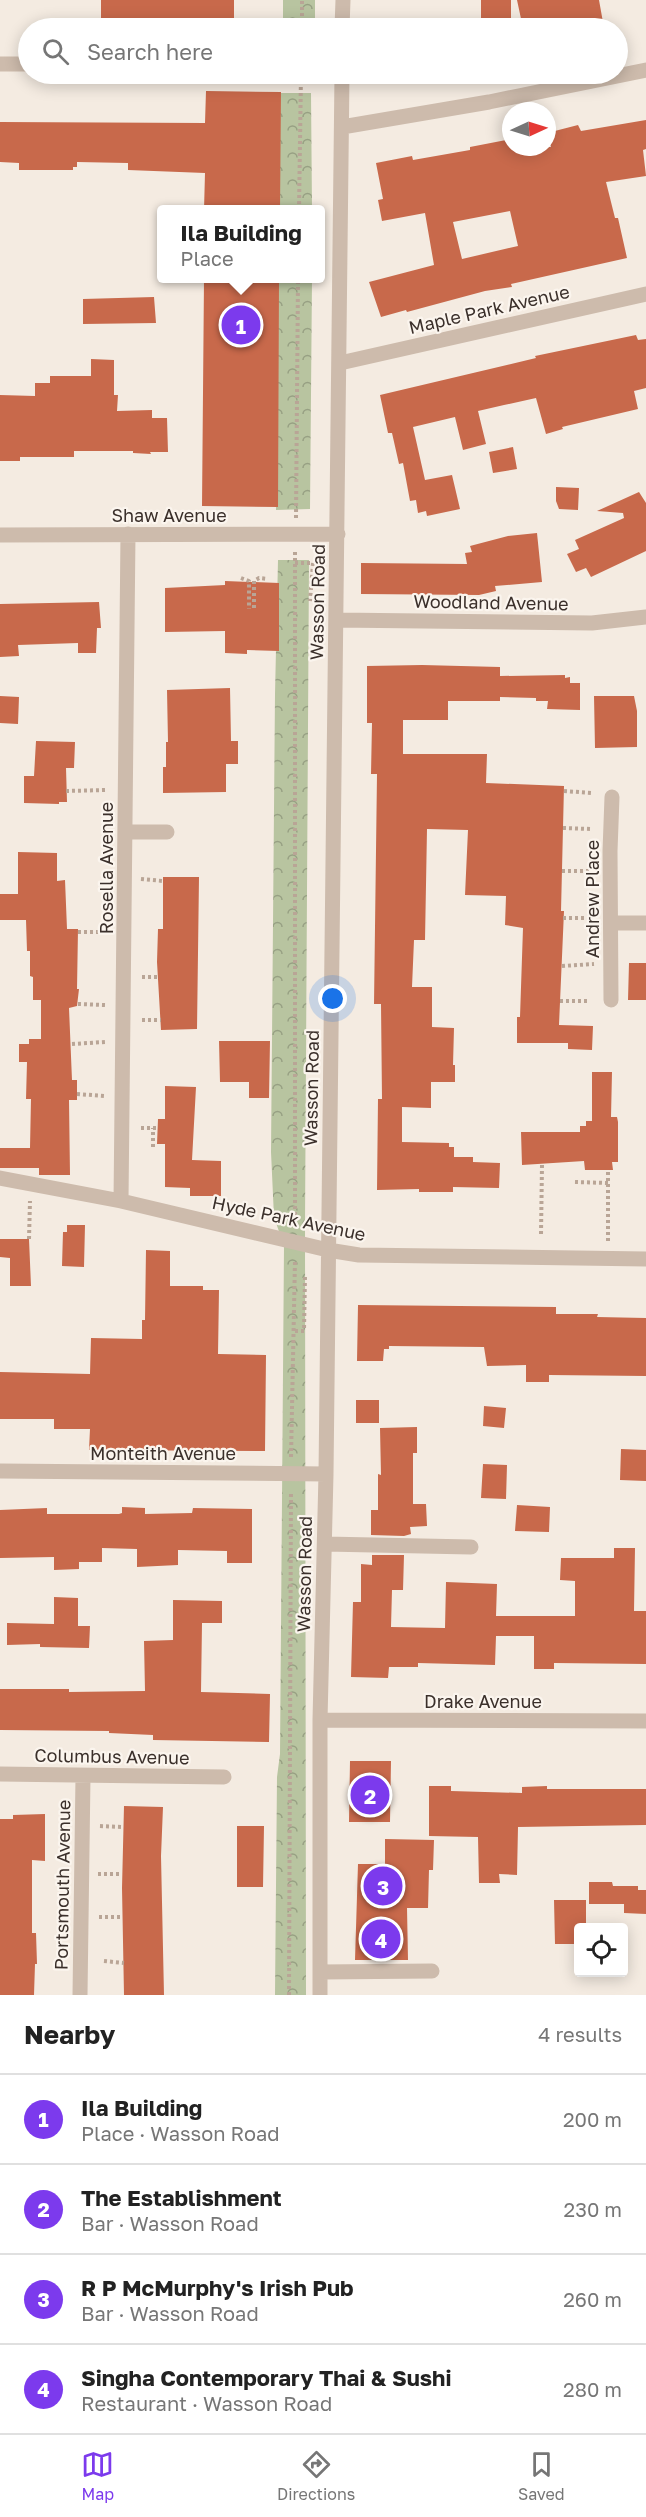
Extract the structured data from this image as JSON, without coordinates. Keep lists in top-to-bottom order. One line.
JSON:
{"streets":{"street":["Maple Park Avenue","Shaw Avenue","Wasson Road","Woodland Avenue","Rosella Avenue","Andrew Place","Hyde Park Avenue","Monteith Avenue","Drake Avenue","Columbus Avenue","Portsmouth Avenue"]},"crossings":[["Maple Park Avenue","Wasson Road"],["Shaw Avenue","Wasson Road"],["Shaw Avenue","Rosella Avenue"],["Wasson Road","Woodland Avenue"],["Wasson Road","Hyde Park Avenue"],["Wasson Road","Monteith Avenue"],["Wasson Road","Drake Avenue"],["Rosella Avenue","Hyde Park Avenue"],["Columbus Avenue","Portsmouth Avenue"]],"north":"right","page":{"search":"Search here","popup":["Ila Building","Place"],"pins":["1","2","3","4"],"heading":["Nearby","4 results"],"list":[{"mark":"1","name":"Ila Building","note":"Place · Wasson Road","value":"200 m"},{"mark":"2","name":"The Establishment","note":"Bar · Wasson Road","value":"230 m"},{"mark":"3","name":"R P McMurphy's Irish Pub","note":"Bar · Wasson Road","value":"260 m"},{"mark":"4","name":"Singha Contemporary Thai & Sushi","note":"Restaurant · Wasson Road","value":"280 m"}],"nav":["Map","Directions","Saved"]}}
